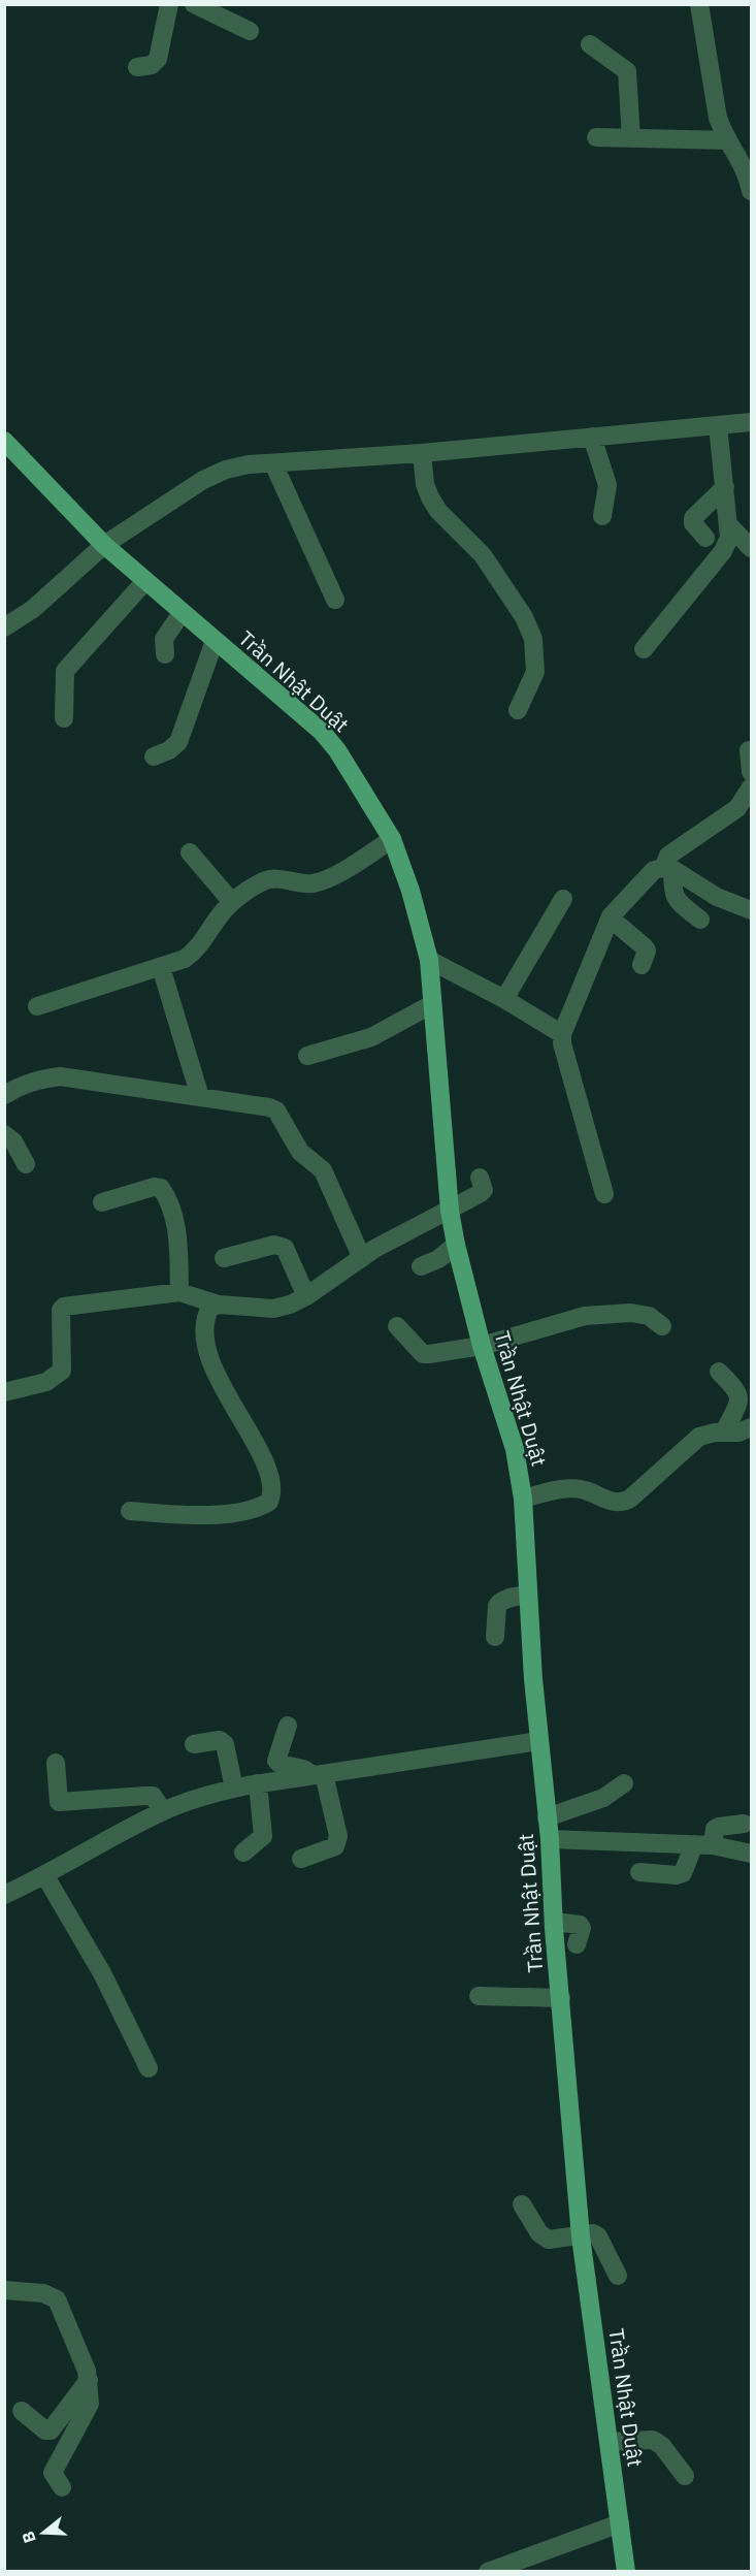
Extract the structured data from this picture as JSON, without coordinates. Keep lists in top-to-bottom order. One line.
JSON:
{"streets":{"main road":["Trần Nhật Duật"]},"north":"left"}
